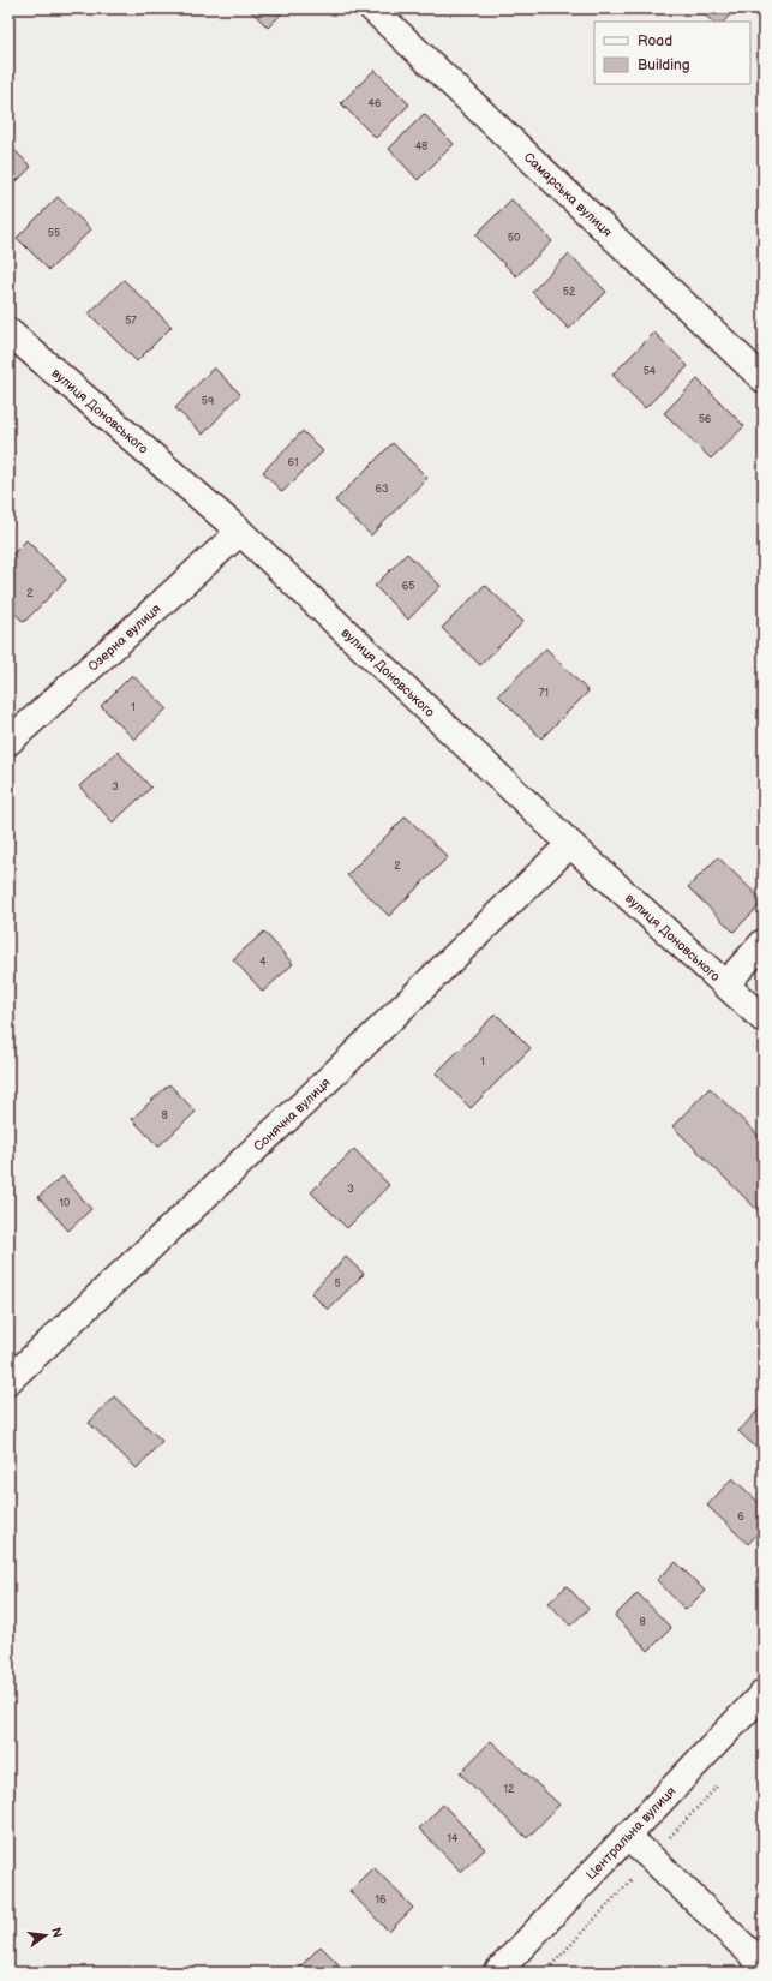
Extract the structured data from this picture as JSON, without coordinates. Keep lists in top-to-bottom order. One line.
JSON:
{"streets":{"street":["Самарська вулиця","вулиця Доновського","Озерна вулиця","Сонячна вулиця","Центральна вулиця"]},"crossings":[["вулиця Доновського","Озерна вулиця"],["вулиця Доновського","Сонячна вулиця"]],"house_numbers":["46","48","55","50","52","57","54","59","56","61","63","65","2","71","1","3","2","4","1","8","3","10","5","6","8","12","14","16"],"legend":["Road","Building"],"north":"right"}
